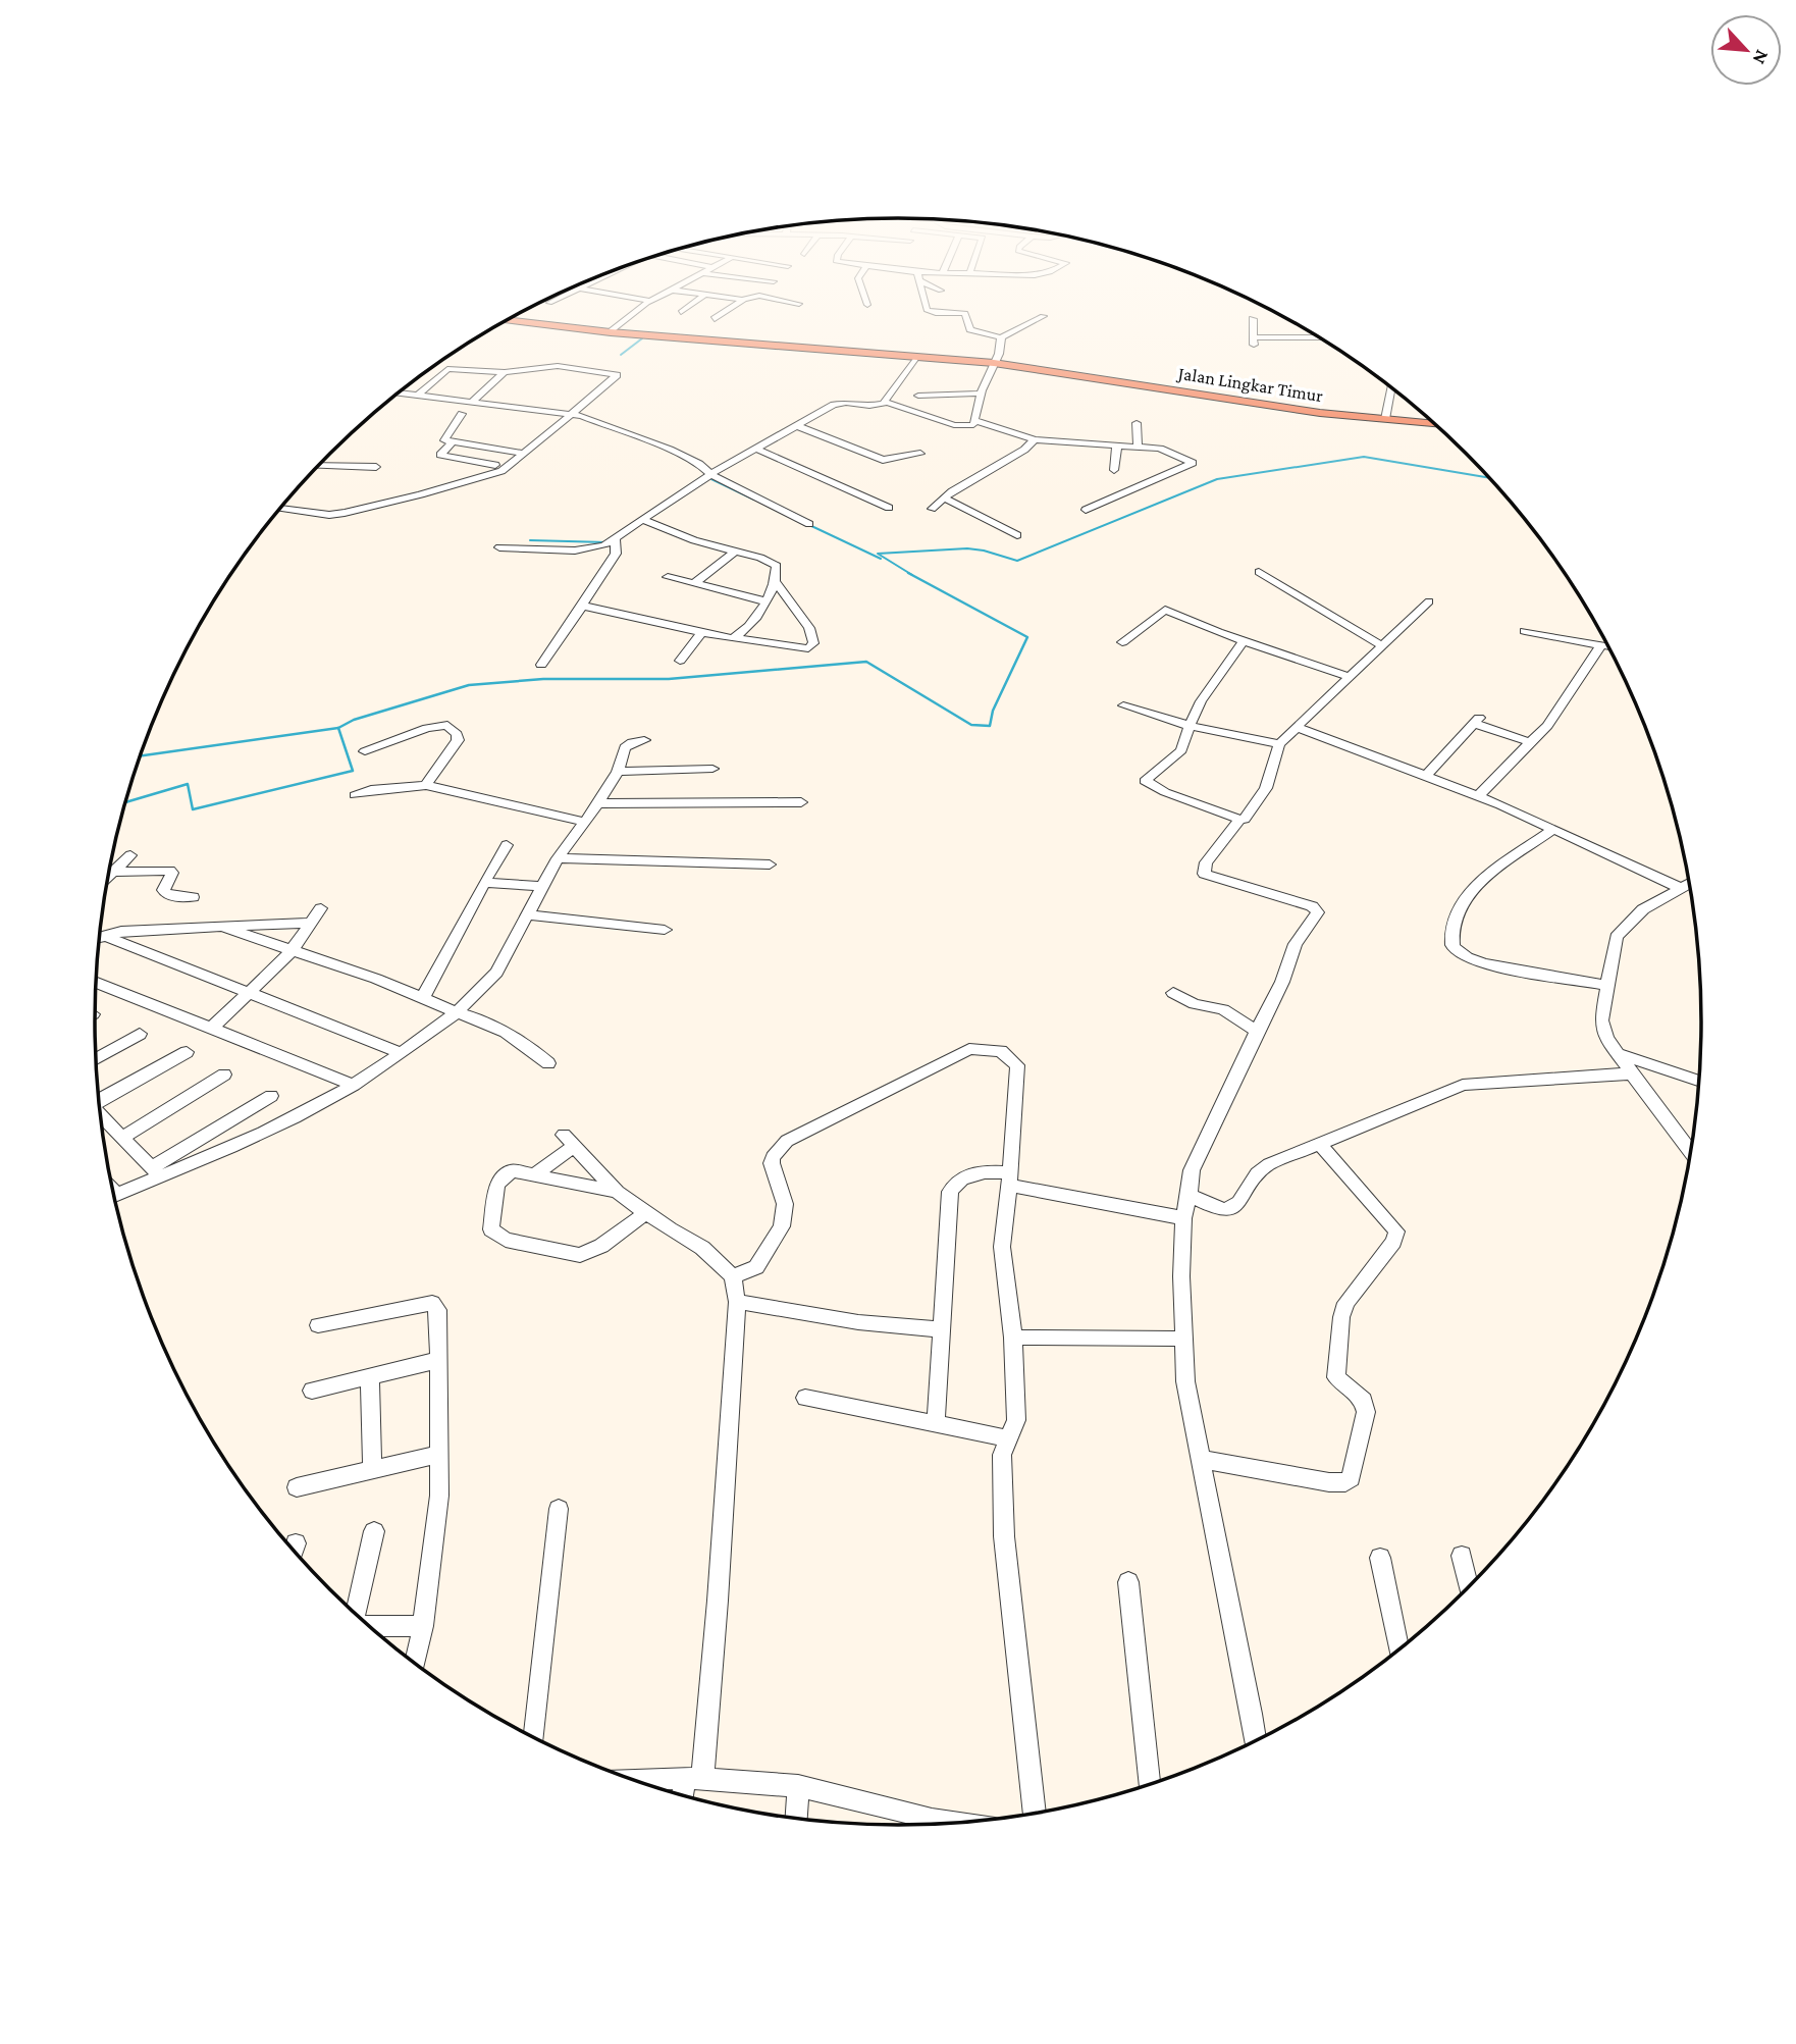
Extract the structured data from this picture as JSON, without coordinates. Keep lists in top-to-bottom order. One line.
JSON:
{"streets":{"highway":["Jalan Lingkar Timur"]},"north":"bottom right"}
